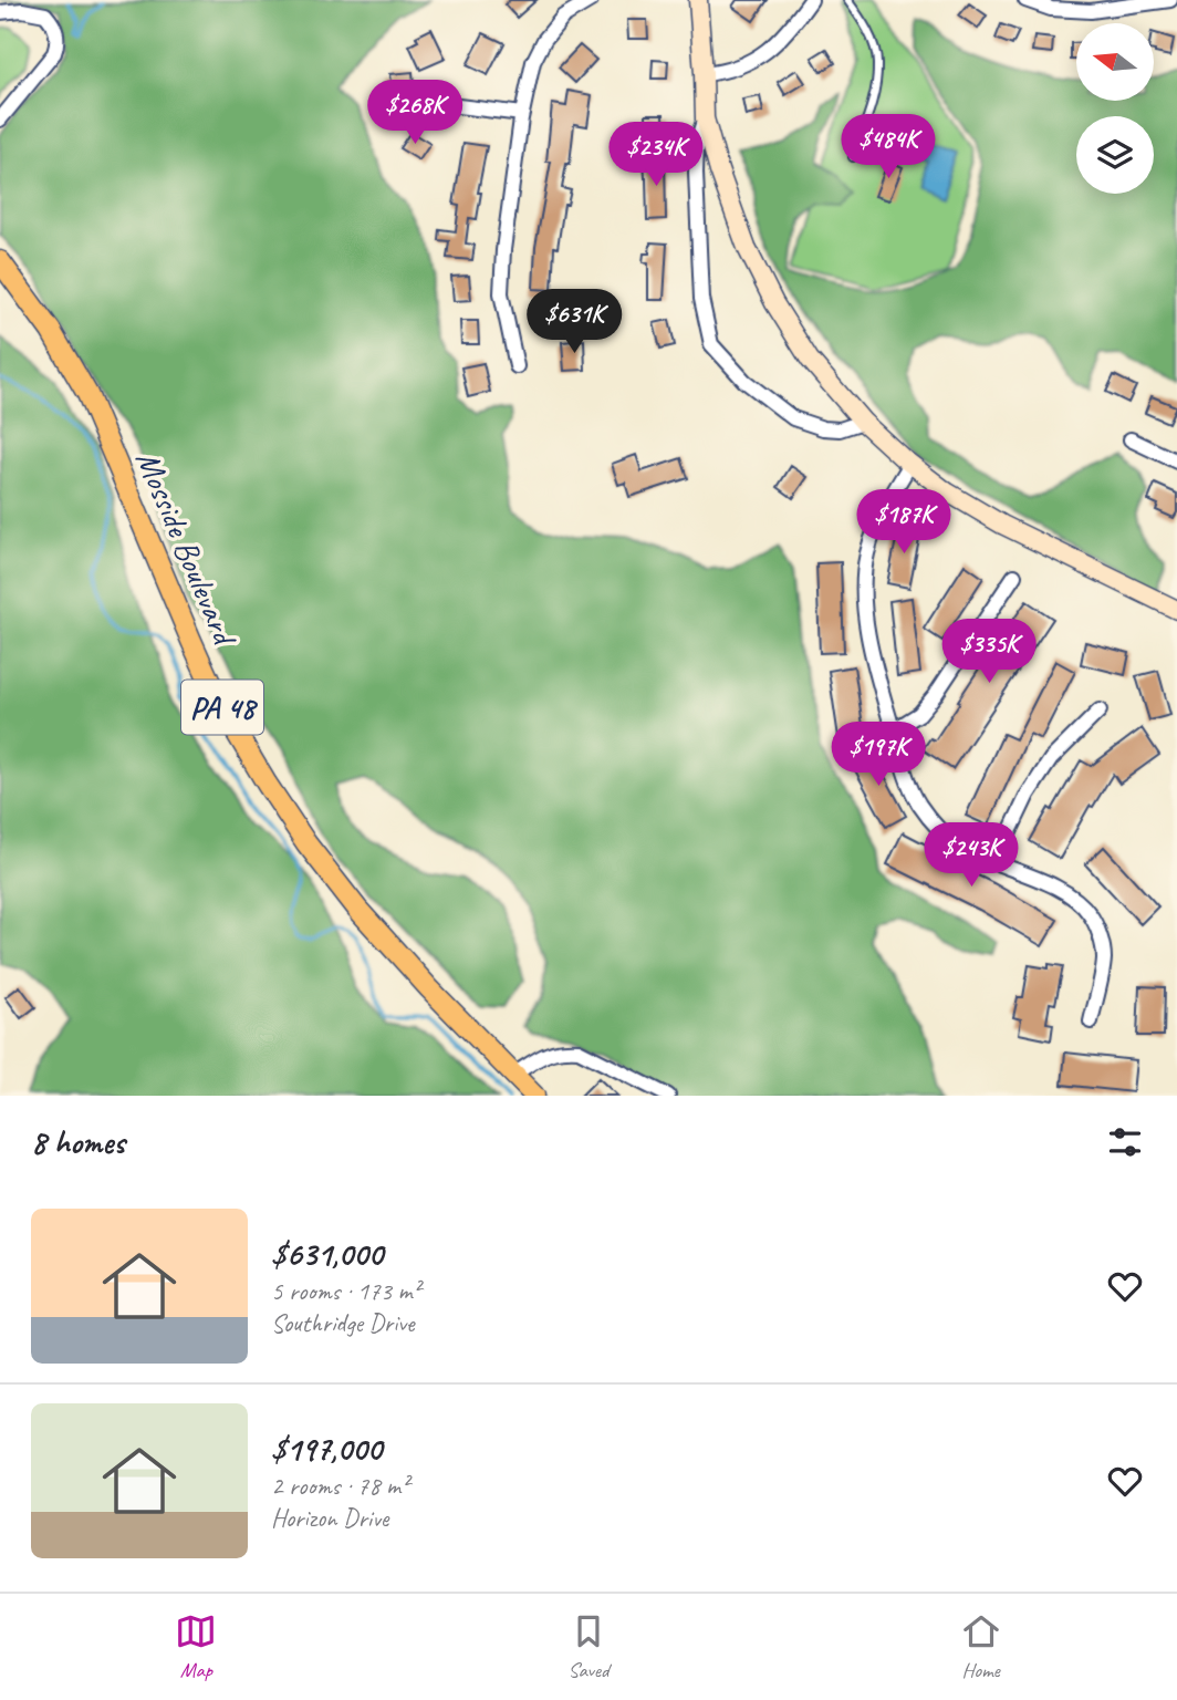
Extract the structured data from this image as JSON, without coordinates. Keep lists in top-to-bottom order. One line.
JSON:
{"streets":{"main road":["Mosside Boulevard","PA 48"]},"north":"left","page":{"price":["$268K","$484K","$234K","$631K","$187K","$335K","$197K","$243K"],"heading":"8 homes","list":[{"name":"$631,000","note":"5 rooms · 173 m² · Southridge Drive"},{"name":"$197,000","note":"2 rooms · 78 m² · Horizon Drive"}],"tabs":["Map","Saved","Home"]}}
